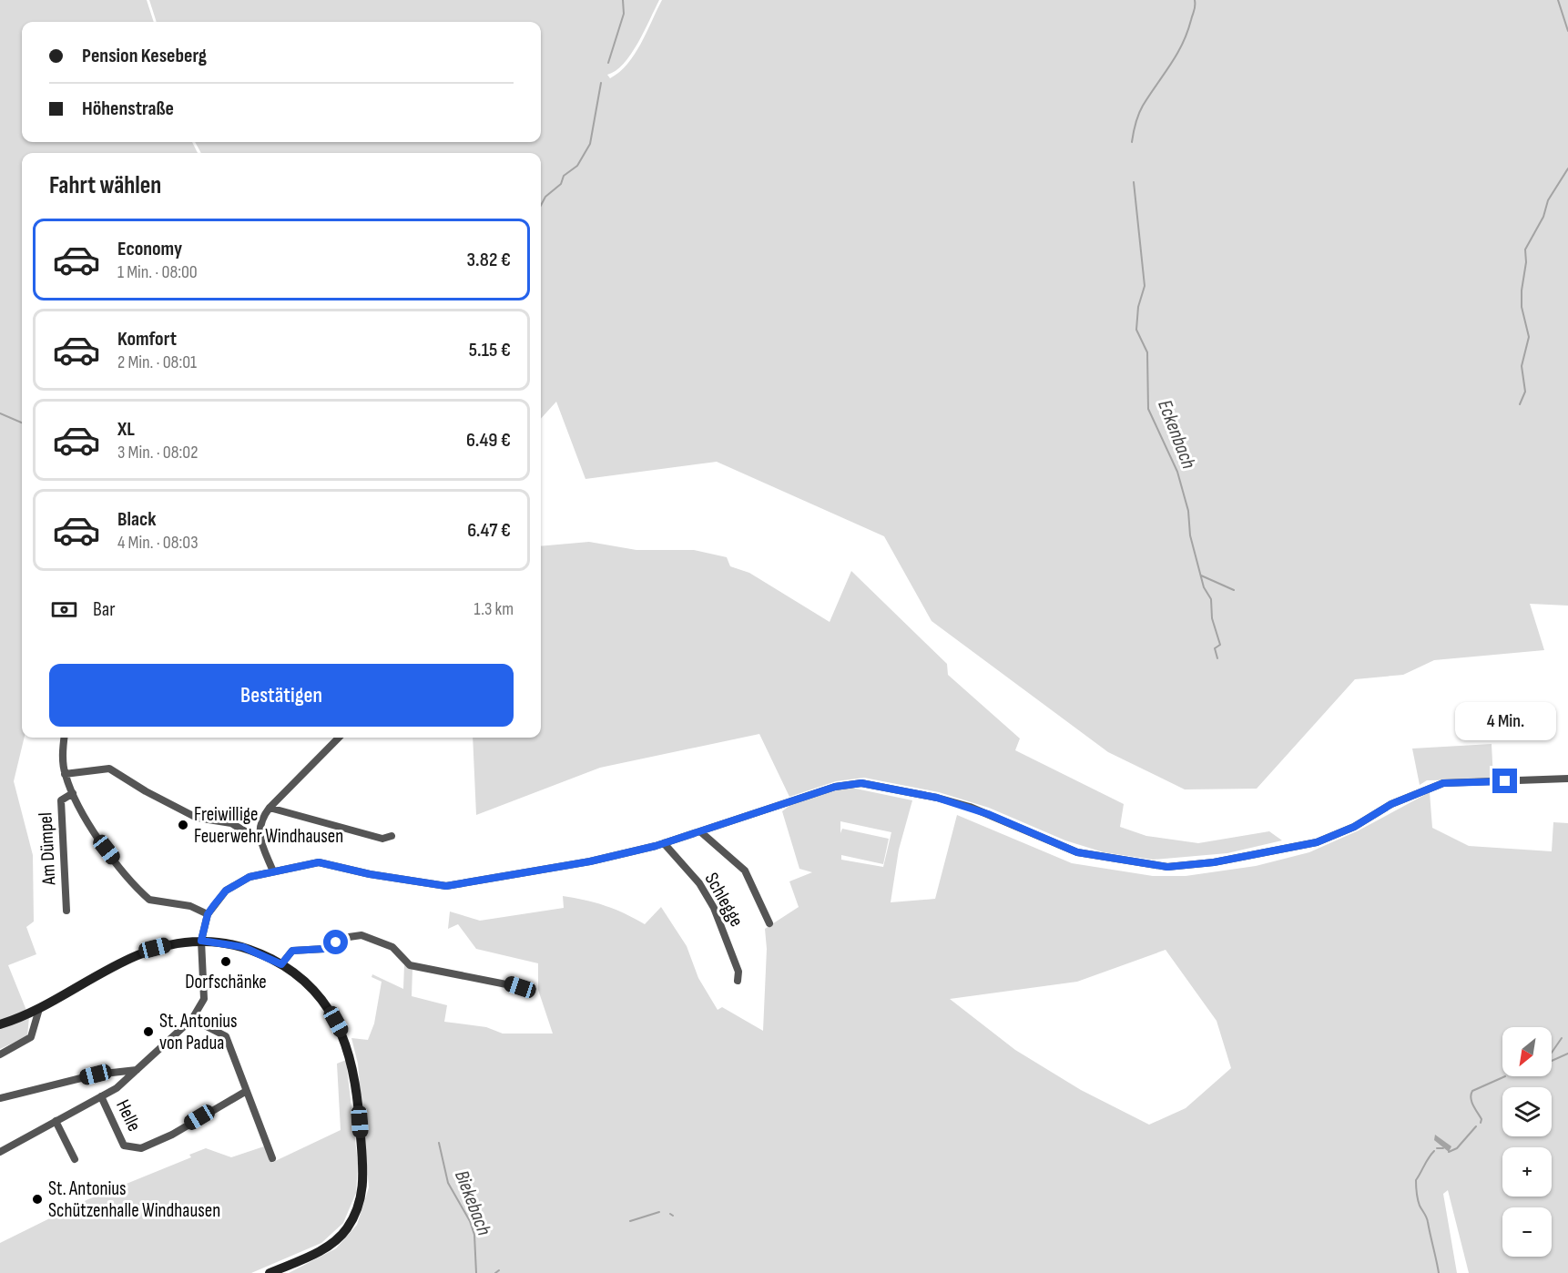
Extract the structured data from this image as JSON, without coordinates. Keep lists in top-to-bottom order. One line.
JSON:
{"streets":{"street":["Am Dümpel","Schlegge","Helle"]},"water":["Eckenbach","Biekebach"],"places":["Freiwillige Feuerwehr Windhausen","Dorfschänke","St. Antonius von Padua","St. Antonius Schützenhalle Windhausen"],"north":"bottom left","page":{"banner":["Pension Keseberg","Höhenstraße"],"heading":"Fahrt wählen","list":[{"name":"Economy","note":"1 Min. · 08:00","value":"3.82 €"},{"name":"Komfort","note":"2 Min. · 08:01","value":"5.15 €"},{"name":"XL","note":"3 Min. · 08:02","value":"6.49 €"},{"name":"Black","note":"4 Min. · 08:03","value":"6.47 €"}],"pay":["Bar","1.3 km"],"buttons":"Bestätigen","bubble":"4 Min.","map_buttons":["+","−"]}}
